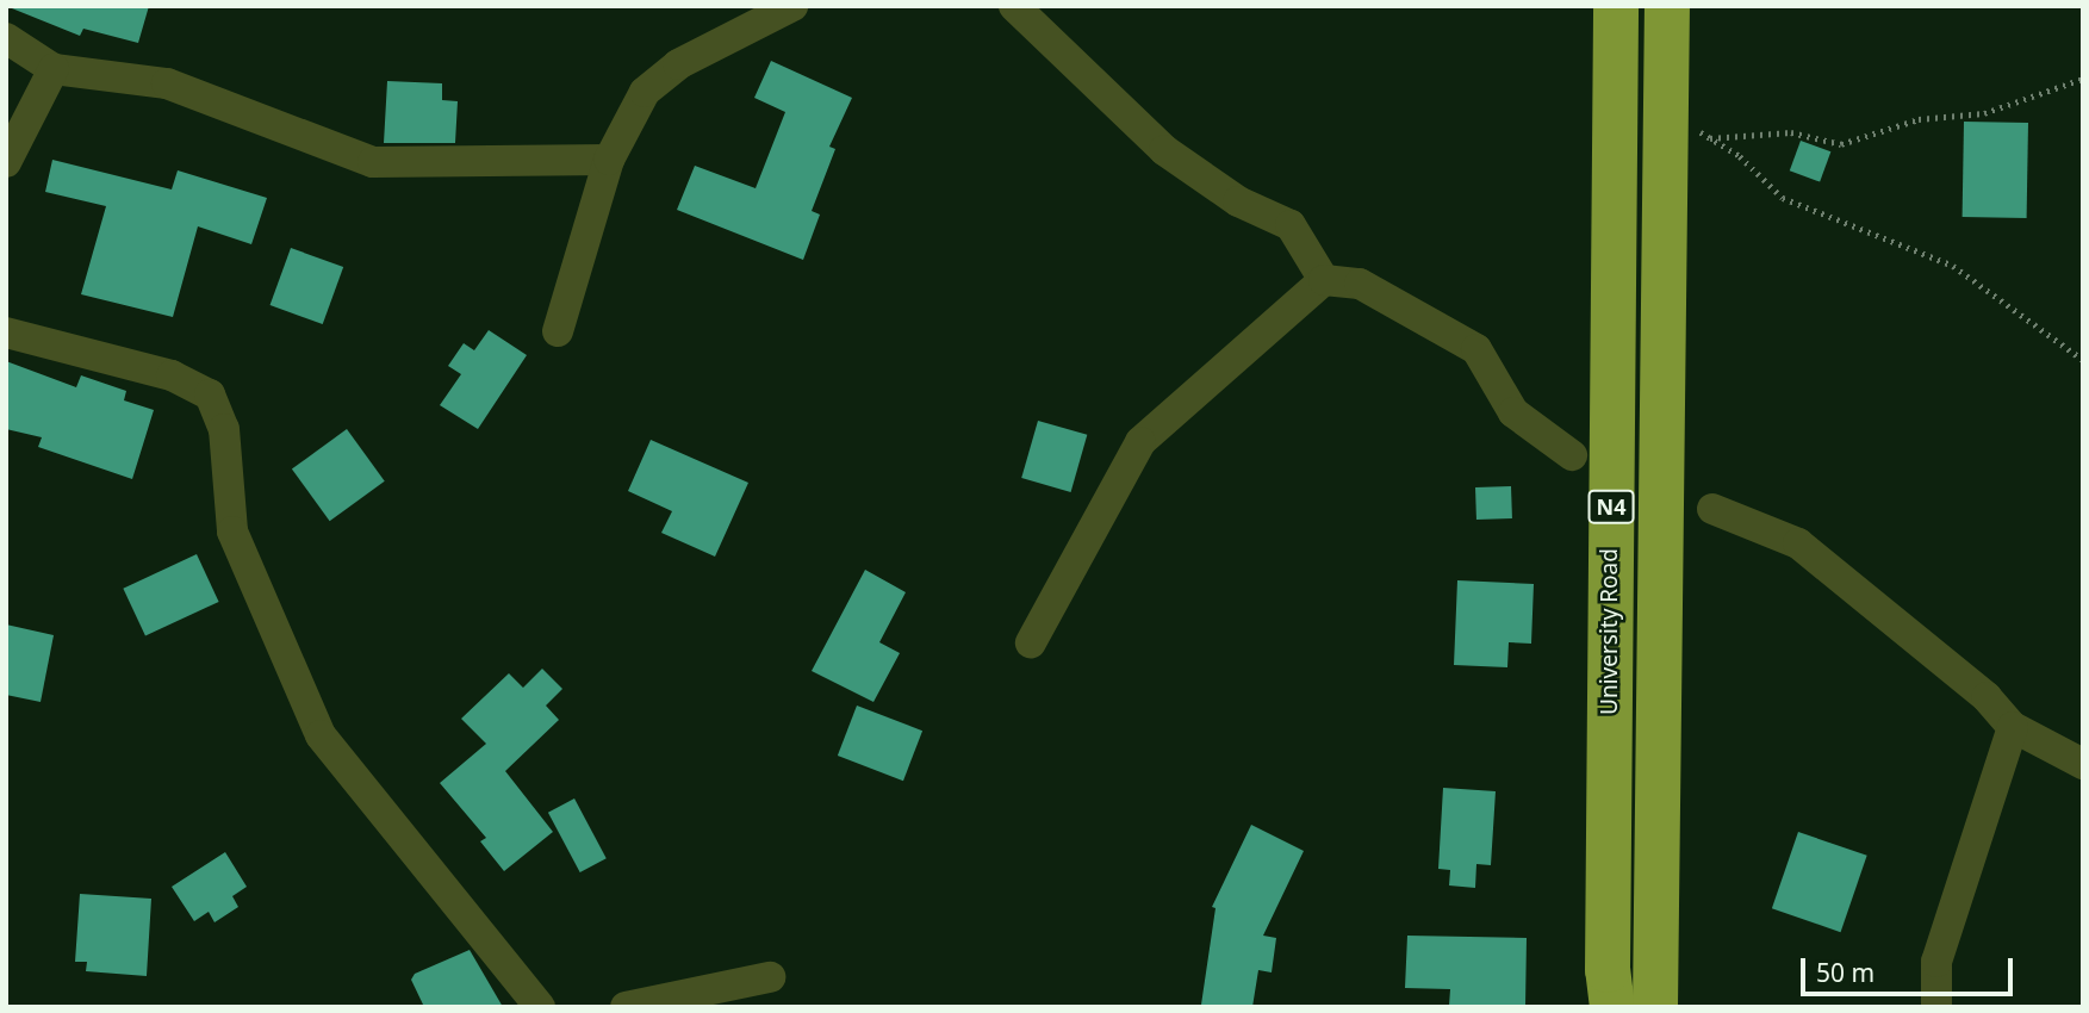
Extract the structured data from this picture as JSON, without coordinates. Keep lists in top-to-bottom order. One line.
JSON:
{"streets":{"highway":["N4","University Road"]},"scale_bar":"50 m"}
